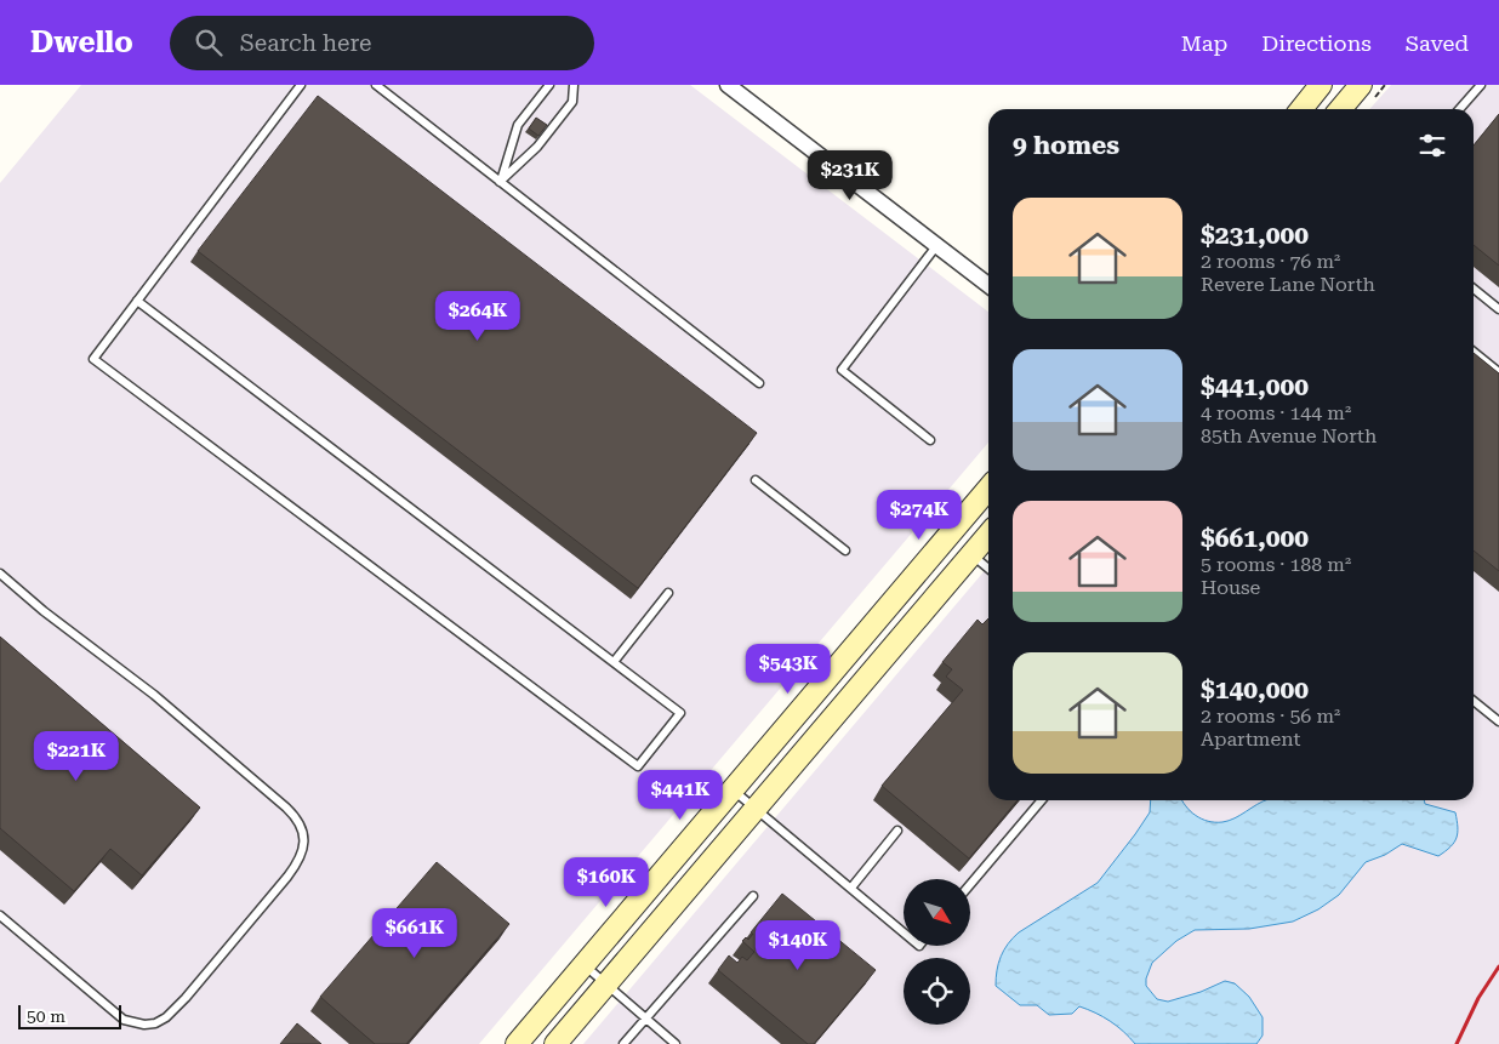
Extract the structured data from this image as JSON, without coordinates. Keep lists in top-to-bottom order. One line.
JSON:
{"scale_bar":"50 m","north":"bottom right","page":{"header":"Dwello","search":"Search here","nav":["Map","Directions","Saved"],"heading":"9 homes","price":["$231K","$264K","$274K","$543K","$221K","$441K","$160K","$661K","$140K"],"list":[{"name":"$231,000","note":"2 rooms · 76 m² · Revere Lane North"},{"name":"$441,000","note":"4 rooms · 144 m² · 85th Avenue North"},{"name":"$661,000","note":"5 rooms · 188 m² · House"},{"name":"$140,000","note":"2 rooms · 56 m² · Apartment"}],"scale":"50 m"}}
